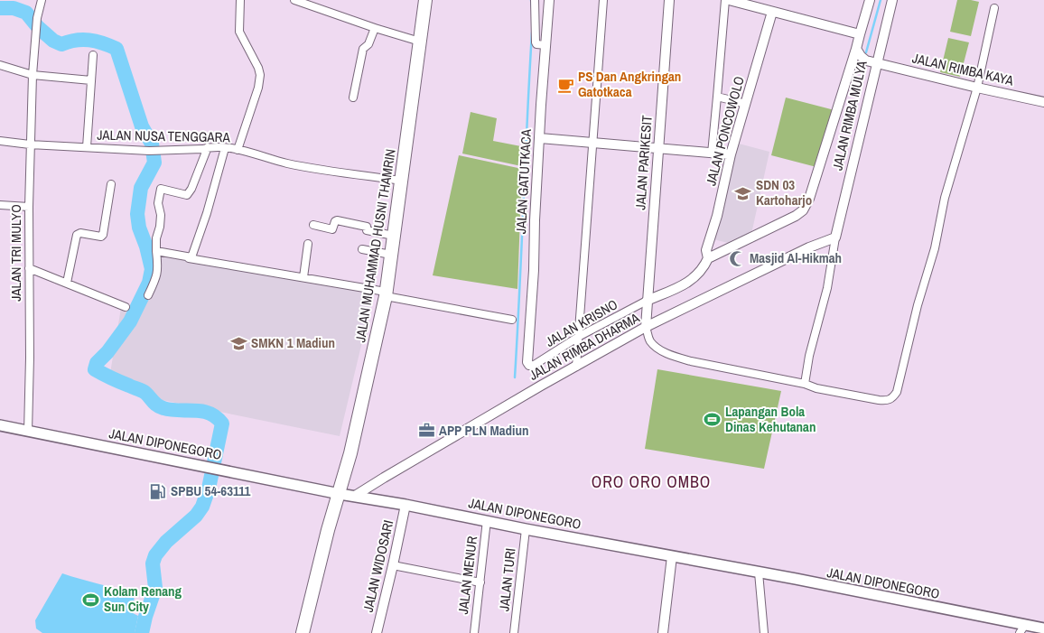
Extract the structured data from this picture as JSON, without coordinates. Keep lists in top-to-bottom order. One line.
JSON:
{"streets":{"highway":["JALAN MUHAMMAD HUSNI THAMRIN"],"main road":["JALAN DIPONEGORO"],"street":["JALAN RIMBA KAYA","JALAN RIMBA MULYA","JALAN PONCOWOLO","JALAN NUSA TENGGARA","JALAN PARIKESIT","JALAN GATUTKACA","JALAN TRI MULYO","JALAN KRISNO","JALAN RIMBA DHARMA","JALAN WIDOSARI","JALAN MENUR","JALAN TURI"]},"crossings":[["JALAN RIMBA KAYA","JALAN RIMBA MULYA"],["JALAN RIMBA MULYA","JALAN RIMBA DHARMA"],["JALAN NUSA TENGGARA","JALAN MUHAMMAD HUSNI THAMRIN"],["JALAN NUSA TENGGARA","JALAN TRI MULYO"],["JALAN PARIKESIT","JALAN KRISNO"],["JALAN PARIKESIT","JALAN RIMBA DHARMA"],["JALAN GATUTKACA","JALAN KRISNO"],["JALAN MUHAMMAD HUSNI THAMRIN","JALAN DIPONEGORO"],["JALAN TRI MULYO","JALAN DIPONEGORO"],["JALAN RIMBA DHARMA","JALAN DIPONEGORO"],["JALAN DIPONEGORO","JALAN WIDOSARI"],["JALAN DIPONEGORO","JALAN MENUR"],["JALAN DIPONEGORO","JALAN TURI"]],"districts":["ORO ORO OMBO"],"places":{"cafe":["PS Dan Angkringan Gatotkaca"],"school or university":["SDN 03 Kartoharjo","SMKN 1 Madiun"],"mosque":["Masjid Al-Hikmah"],"sports":["Lapangan Bola Dinas Kehutanan","Kolam Renang Sun City"],"office":["APP PLN Madiun"],"fuel station":["SPBU 54-63111"]}}
